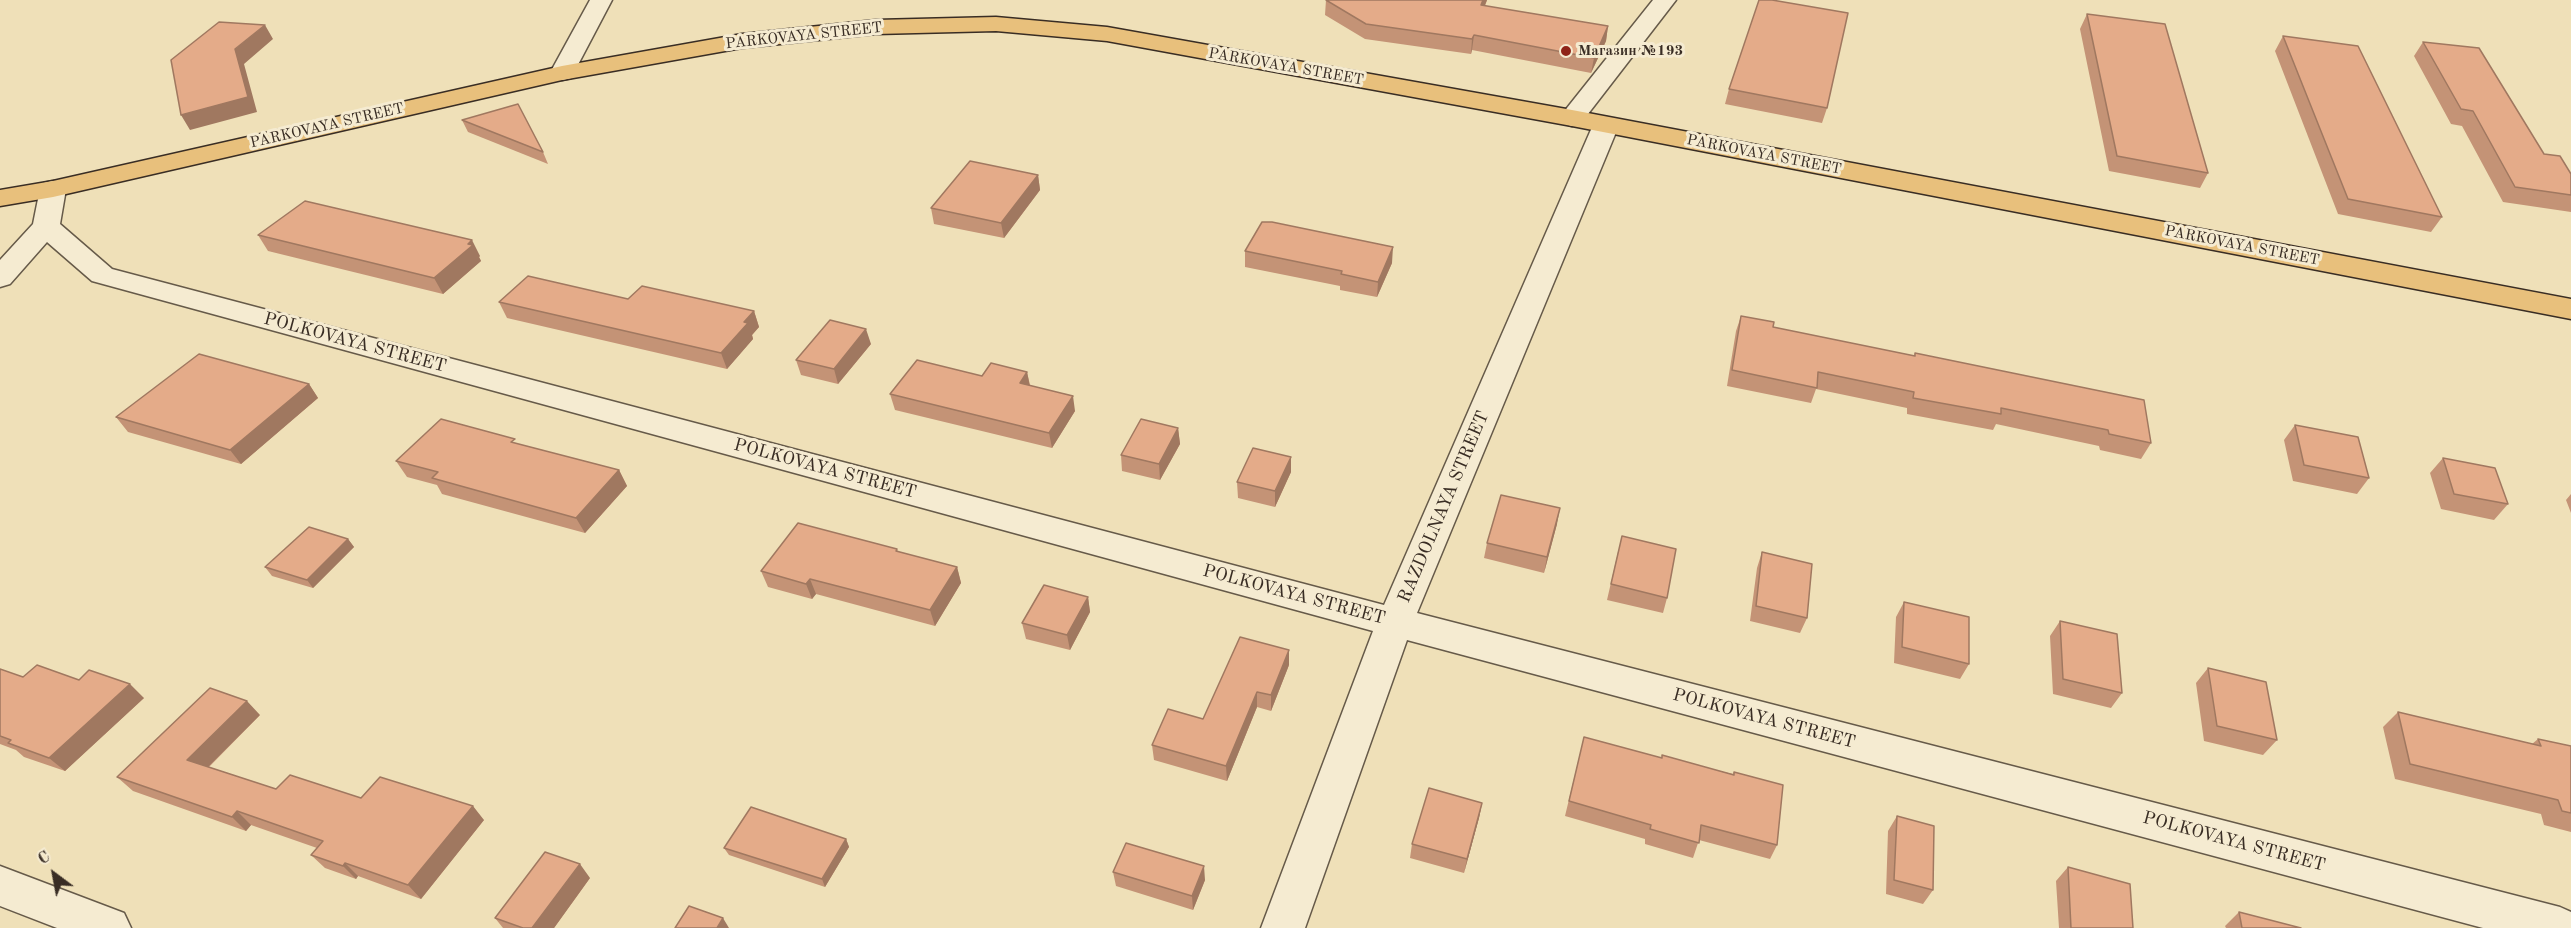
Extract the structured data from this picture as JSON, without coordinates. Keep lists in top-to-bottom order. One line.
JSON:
{"streets":{"main road":["PARKOVAYA STREET"],"street":["POLKOVAYA STREET","RAZDOLNAYA STREET"]},"crossings":[["PARKOVAYA STREET","RAZDOLNAYA STREET"],["POLKOVAYA STREET","RAZDOLNAYA STREET"]],"places":["Магазин №193"],"north":"top left"}
